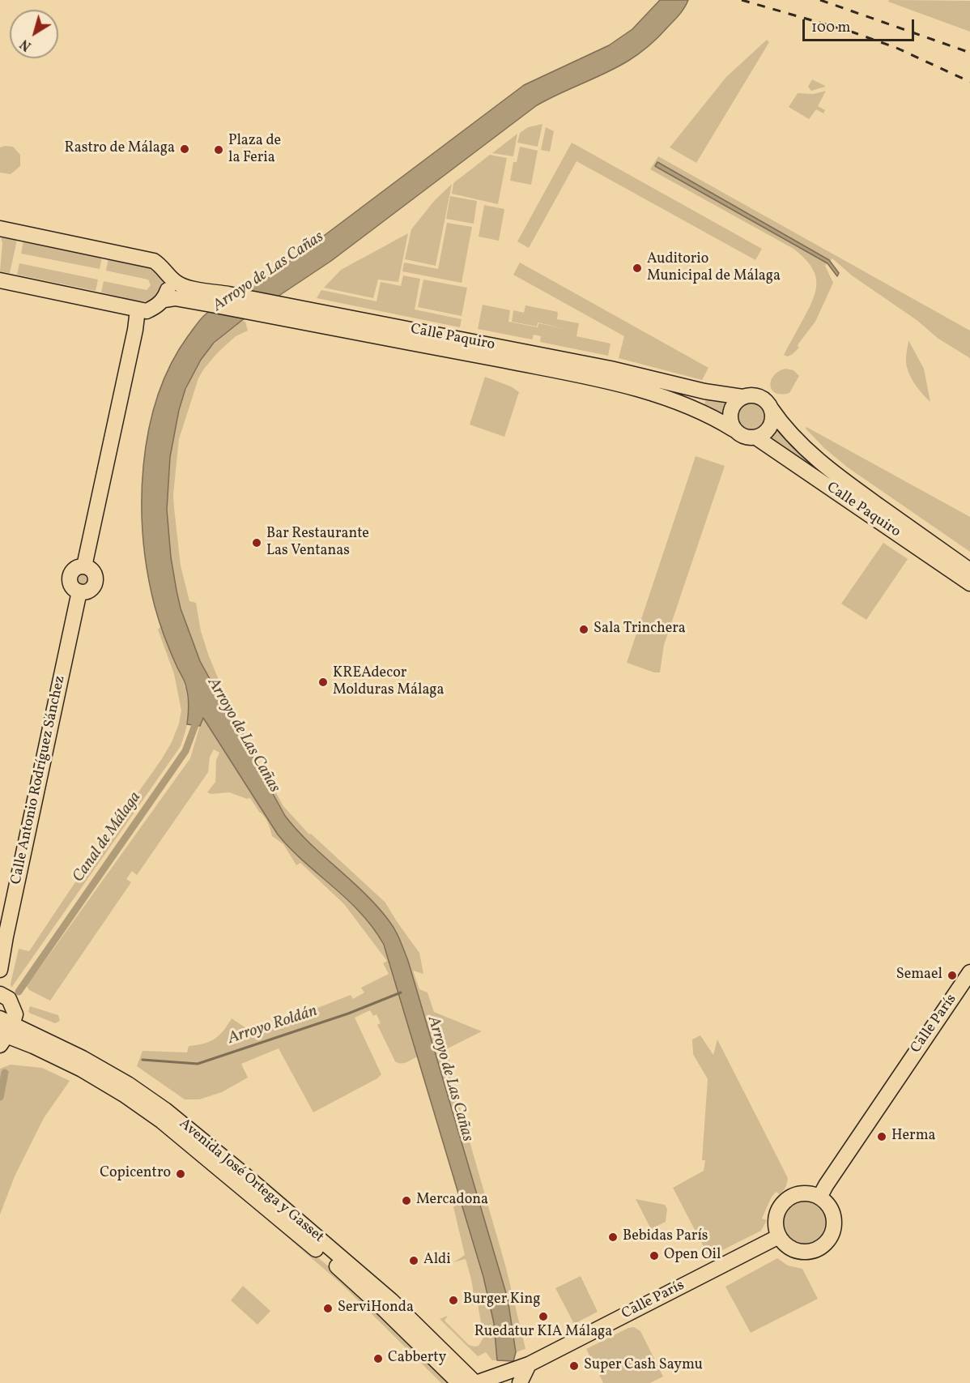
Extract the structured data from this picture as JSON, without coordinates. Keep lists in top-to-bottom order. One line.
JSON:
{"streets":{"main road":["Calle Paquiro","Calle Antonio Rodríguez Sánchez","Calle París","Avenida José Ortega y Gasset"]},"crossings":[["Calle París","Avenida José Ortega y Gasset"]],"water":["Arroyo de Las Cañas","Canal de Málaga","Arroyo Roldán"],"places":["Rastro de Málaga","Plaza de la Feria","Auditorio Municipal de Málaga","Bar Restaurante Las Ventanas","Sala Trinchera","KREAdecor Molduras Málaga","Semael","Herma","Copicentro","Mercadona","Bebidas París","Open Oil","Aldi","Burger King","ServiHonda","Ruedatur KIA Málaga","Cabberty","Super Cash Saymu"],"scale_bar":"100 m","north":"bottom left"}
